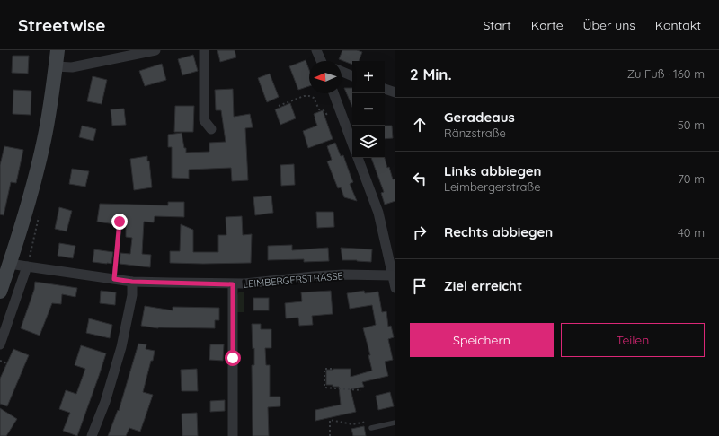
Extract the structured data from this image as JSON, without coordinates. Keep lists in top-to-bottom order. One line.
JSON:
{"streets":{"street":["LEIMBERGERSTRASSE"]},"north":"left","page":{"header":"Streetwise","nav":["Start","Karte","Über uns","Kontakt"],"heading":["2 Min.","Zu Fuß · 160 m"],"map_buttons":["+","−"],"list":[["Geradeaus","Ränzstraße","50 m"],["Links abbiegen","Leimbergerstraße","70 m"],["Rechts abbiegen","40 m"],"Ziel erreicht"],"buttons":["Speichern","Teilen"]}}
